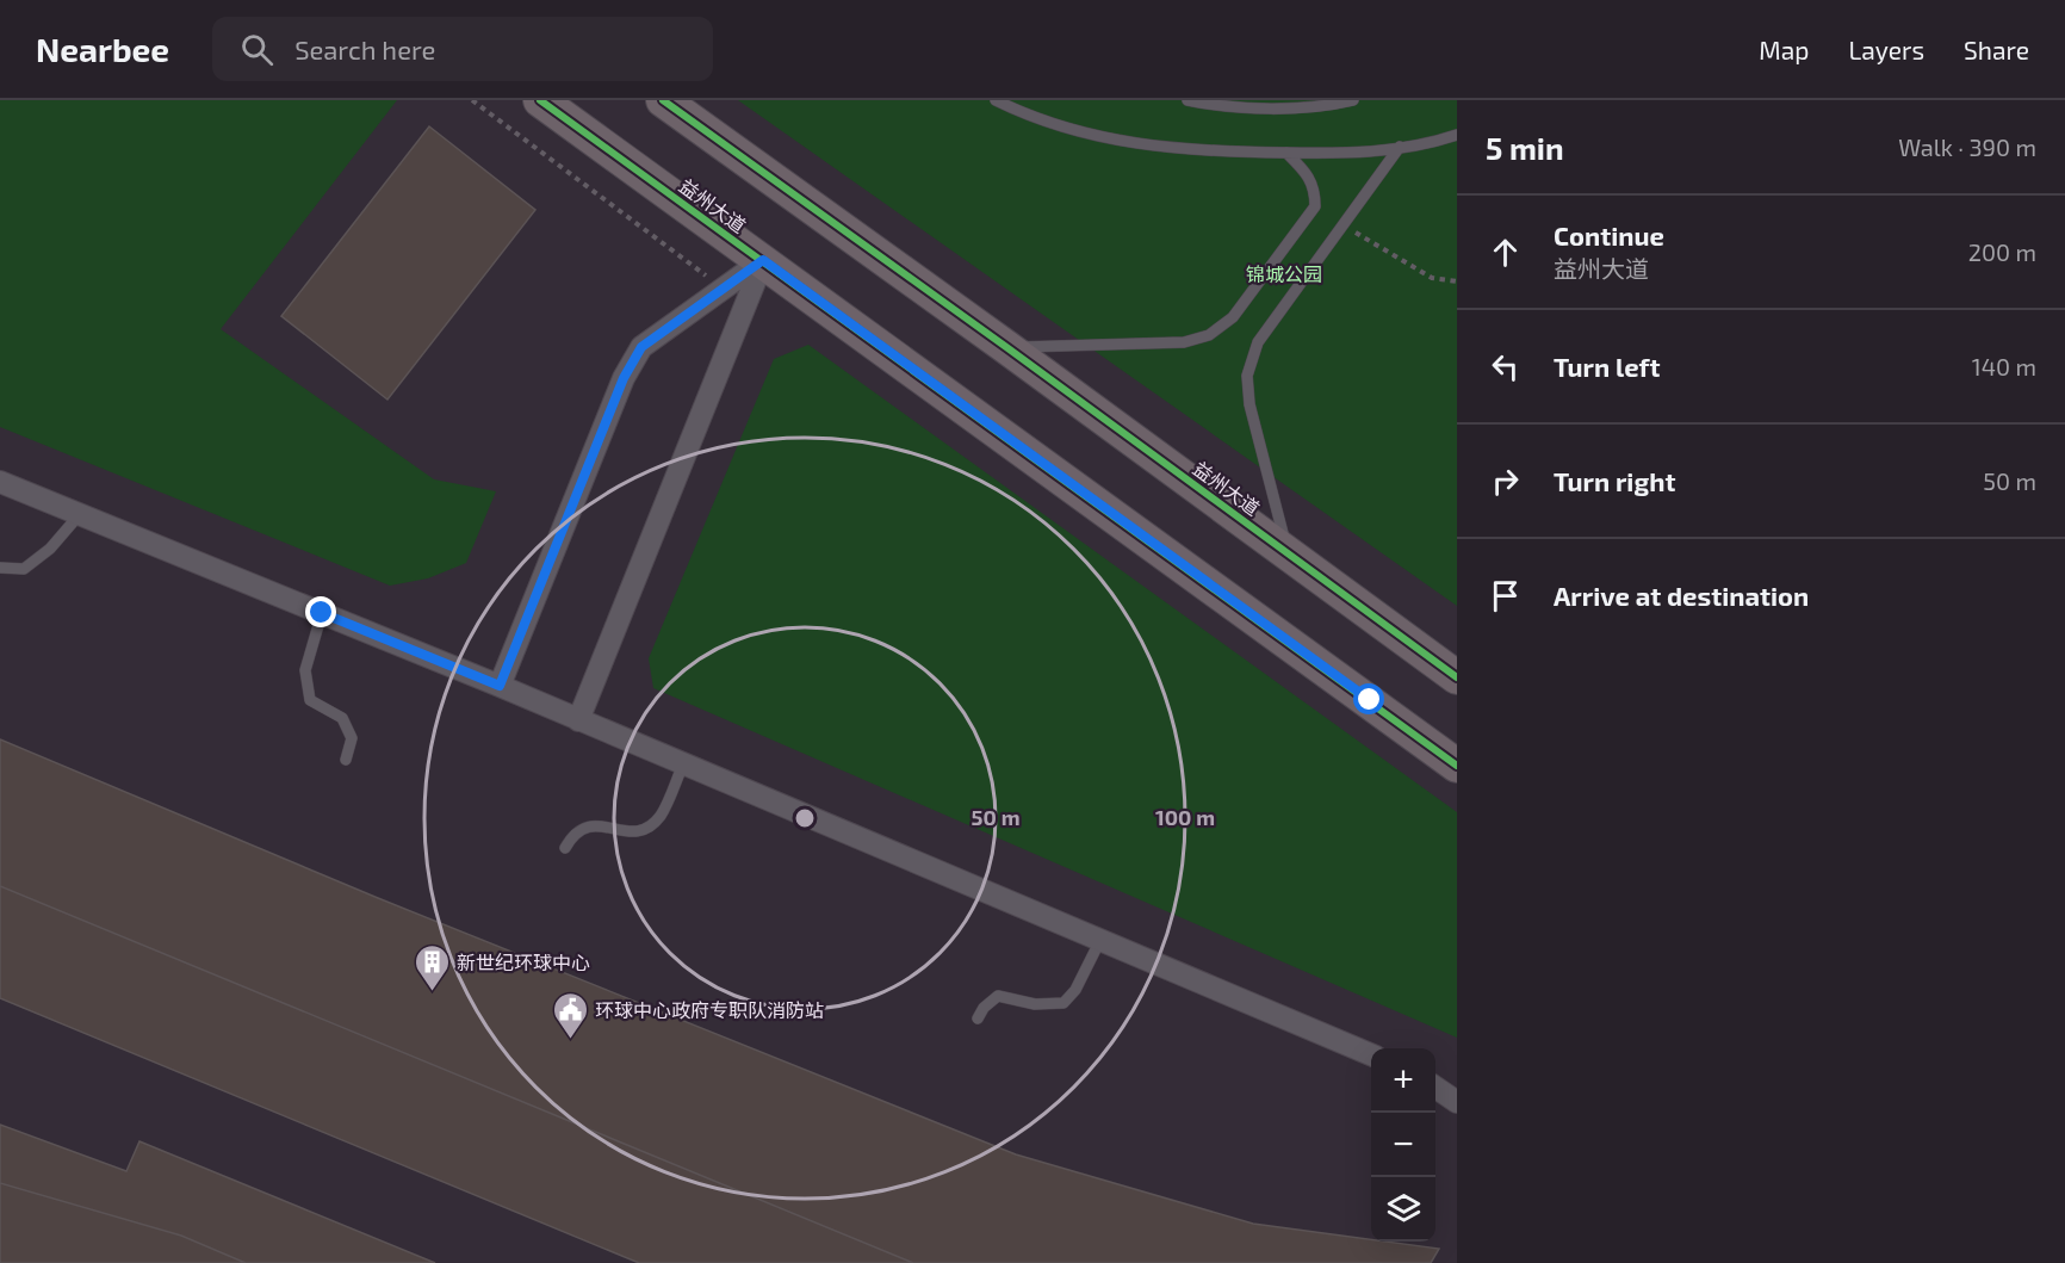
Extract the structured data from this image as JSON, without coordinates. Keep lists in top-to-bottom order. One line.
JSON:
{"streets":{"main road":["益州大道"]},"parks":["锦城公园"],"places":{"building":["新世纪环球中心"],"public building":["环球中心政府专职队消防站"]},"page":{"header":"Nearbee","search":"Search here","nav":["Map","Layers","Share"],"heading":["5 min","Walk · 390 m"],"list":[["Continue","益州大道","200 m"],["Turn left","140 m"],["Turn right","50 m"],"Arrive at destination"],"map_buttons":["+","−"]},"rings":["50 m","100 m"]}
